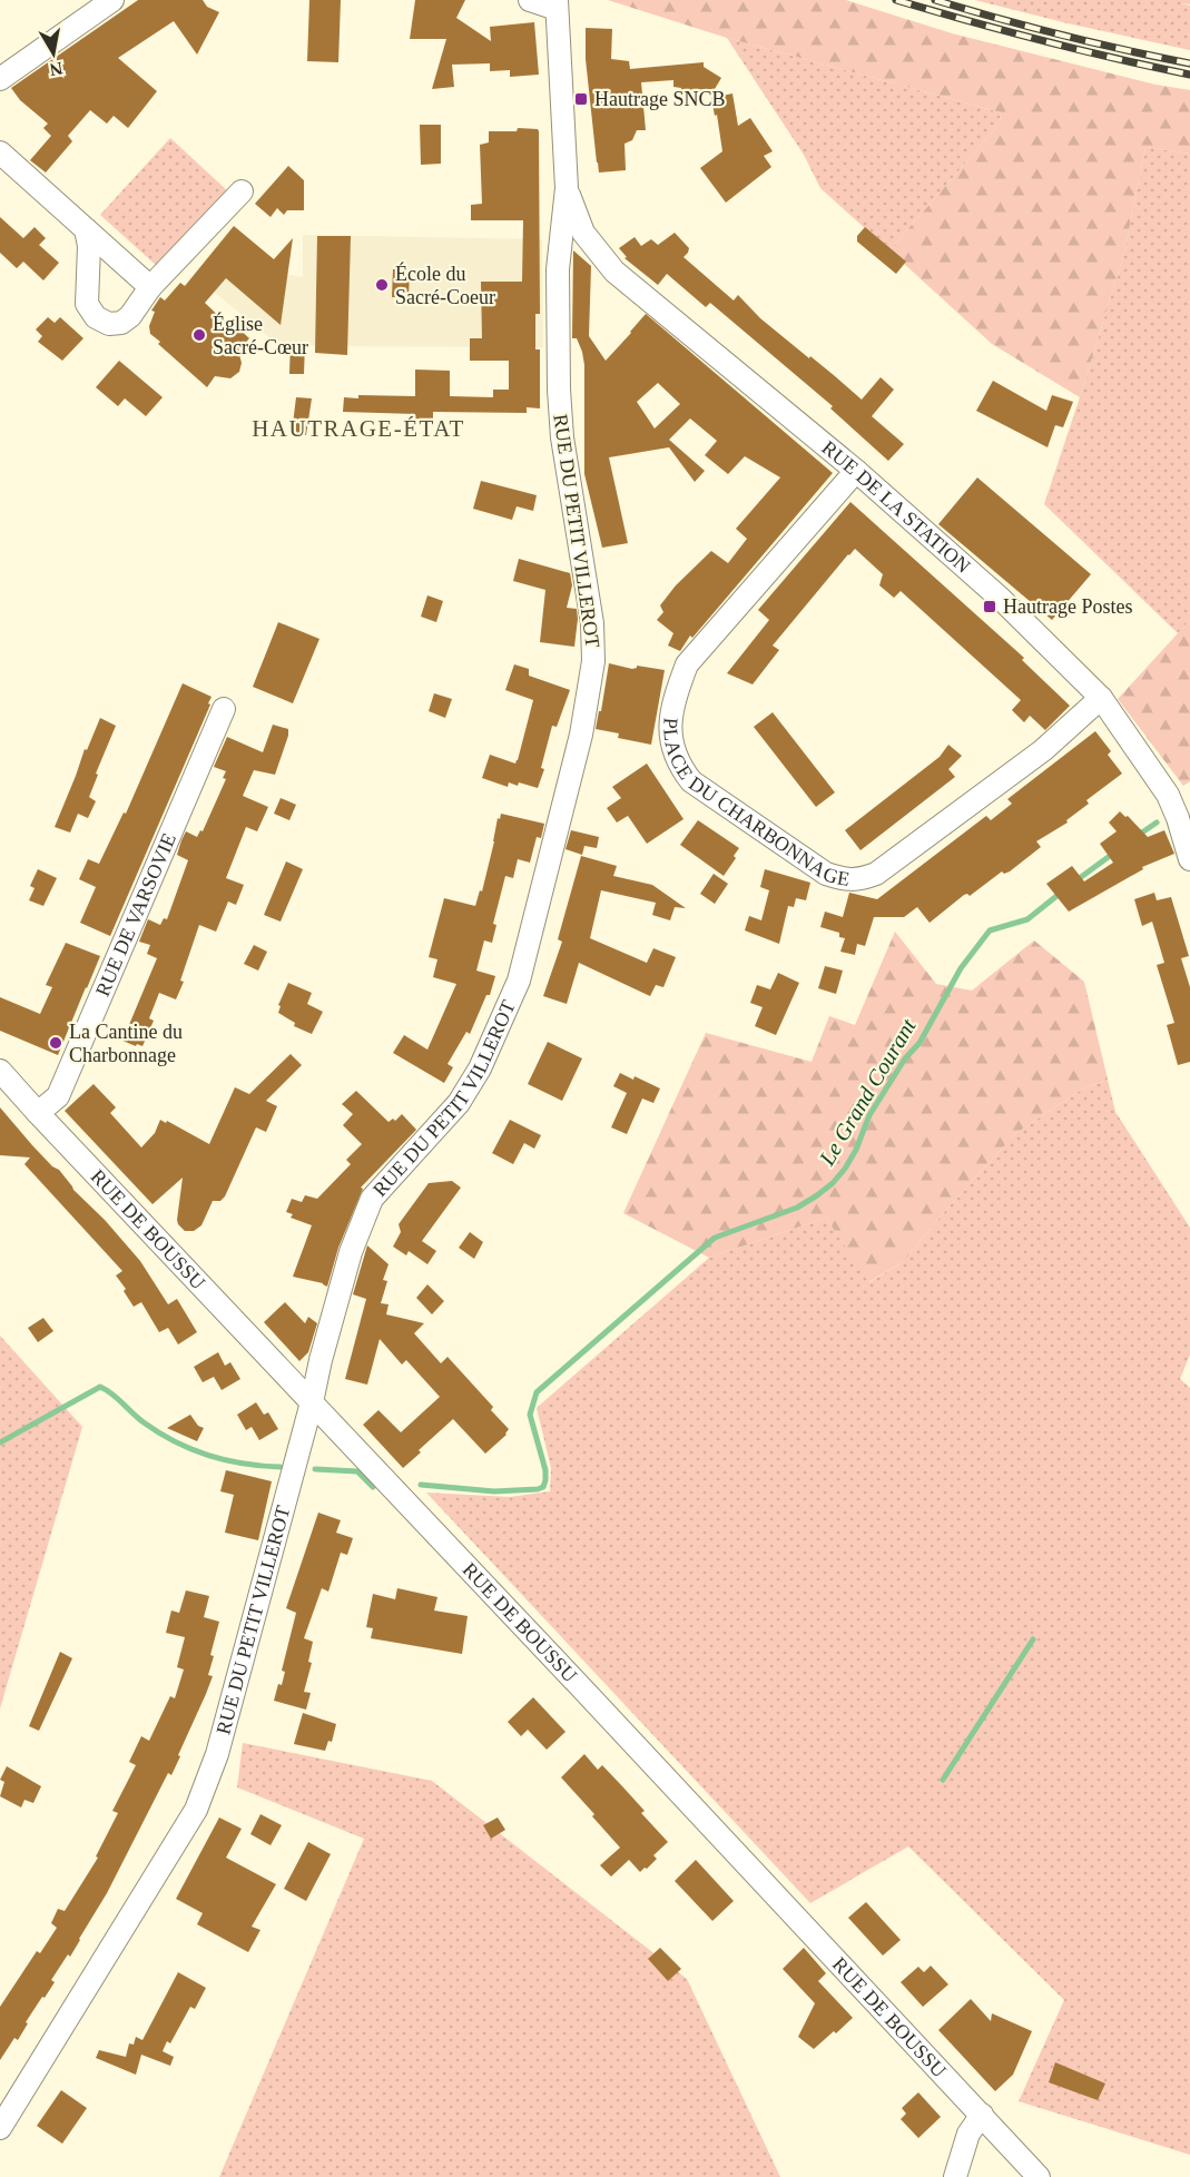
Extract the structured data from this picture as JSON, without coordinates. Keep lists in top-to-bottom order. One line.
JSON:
{"streets":{"street":["RUE DE LA STATION","RUE DU PETIT VILLEROT","PLACE DU CHARBONNAGE","RUE DE VARSOVIE","RUE DE BOUSSU"]},"crossings":[["RUE DE LA STATION","RUE DU PETIT VILLEROT"],["RUE DE LA STATION","PLACE DU CHARBONNAGE"],["RUE DU PETIT VILLEROT","RUE DE BOUSSU"],["RUE DE VARSOVIE","RUE DE BOUSSU"]],"districts":["HAUTRAGE-ÉTAT"],"water":["Le Grand Courant"],"places":{"transit":["Hautrage SNCB","Hautrage Postes"],"other":["École du Sacré-Coeur","Église Sacré-Cœur","La Cantine du Charbonnage"]},"north":"bottom"}
